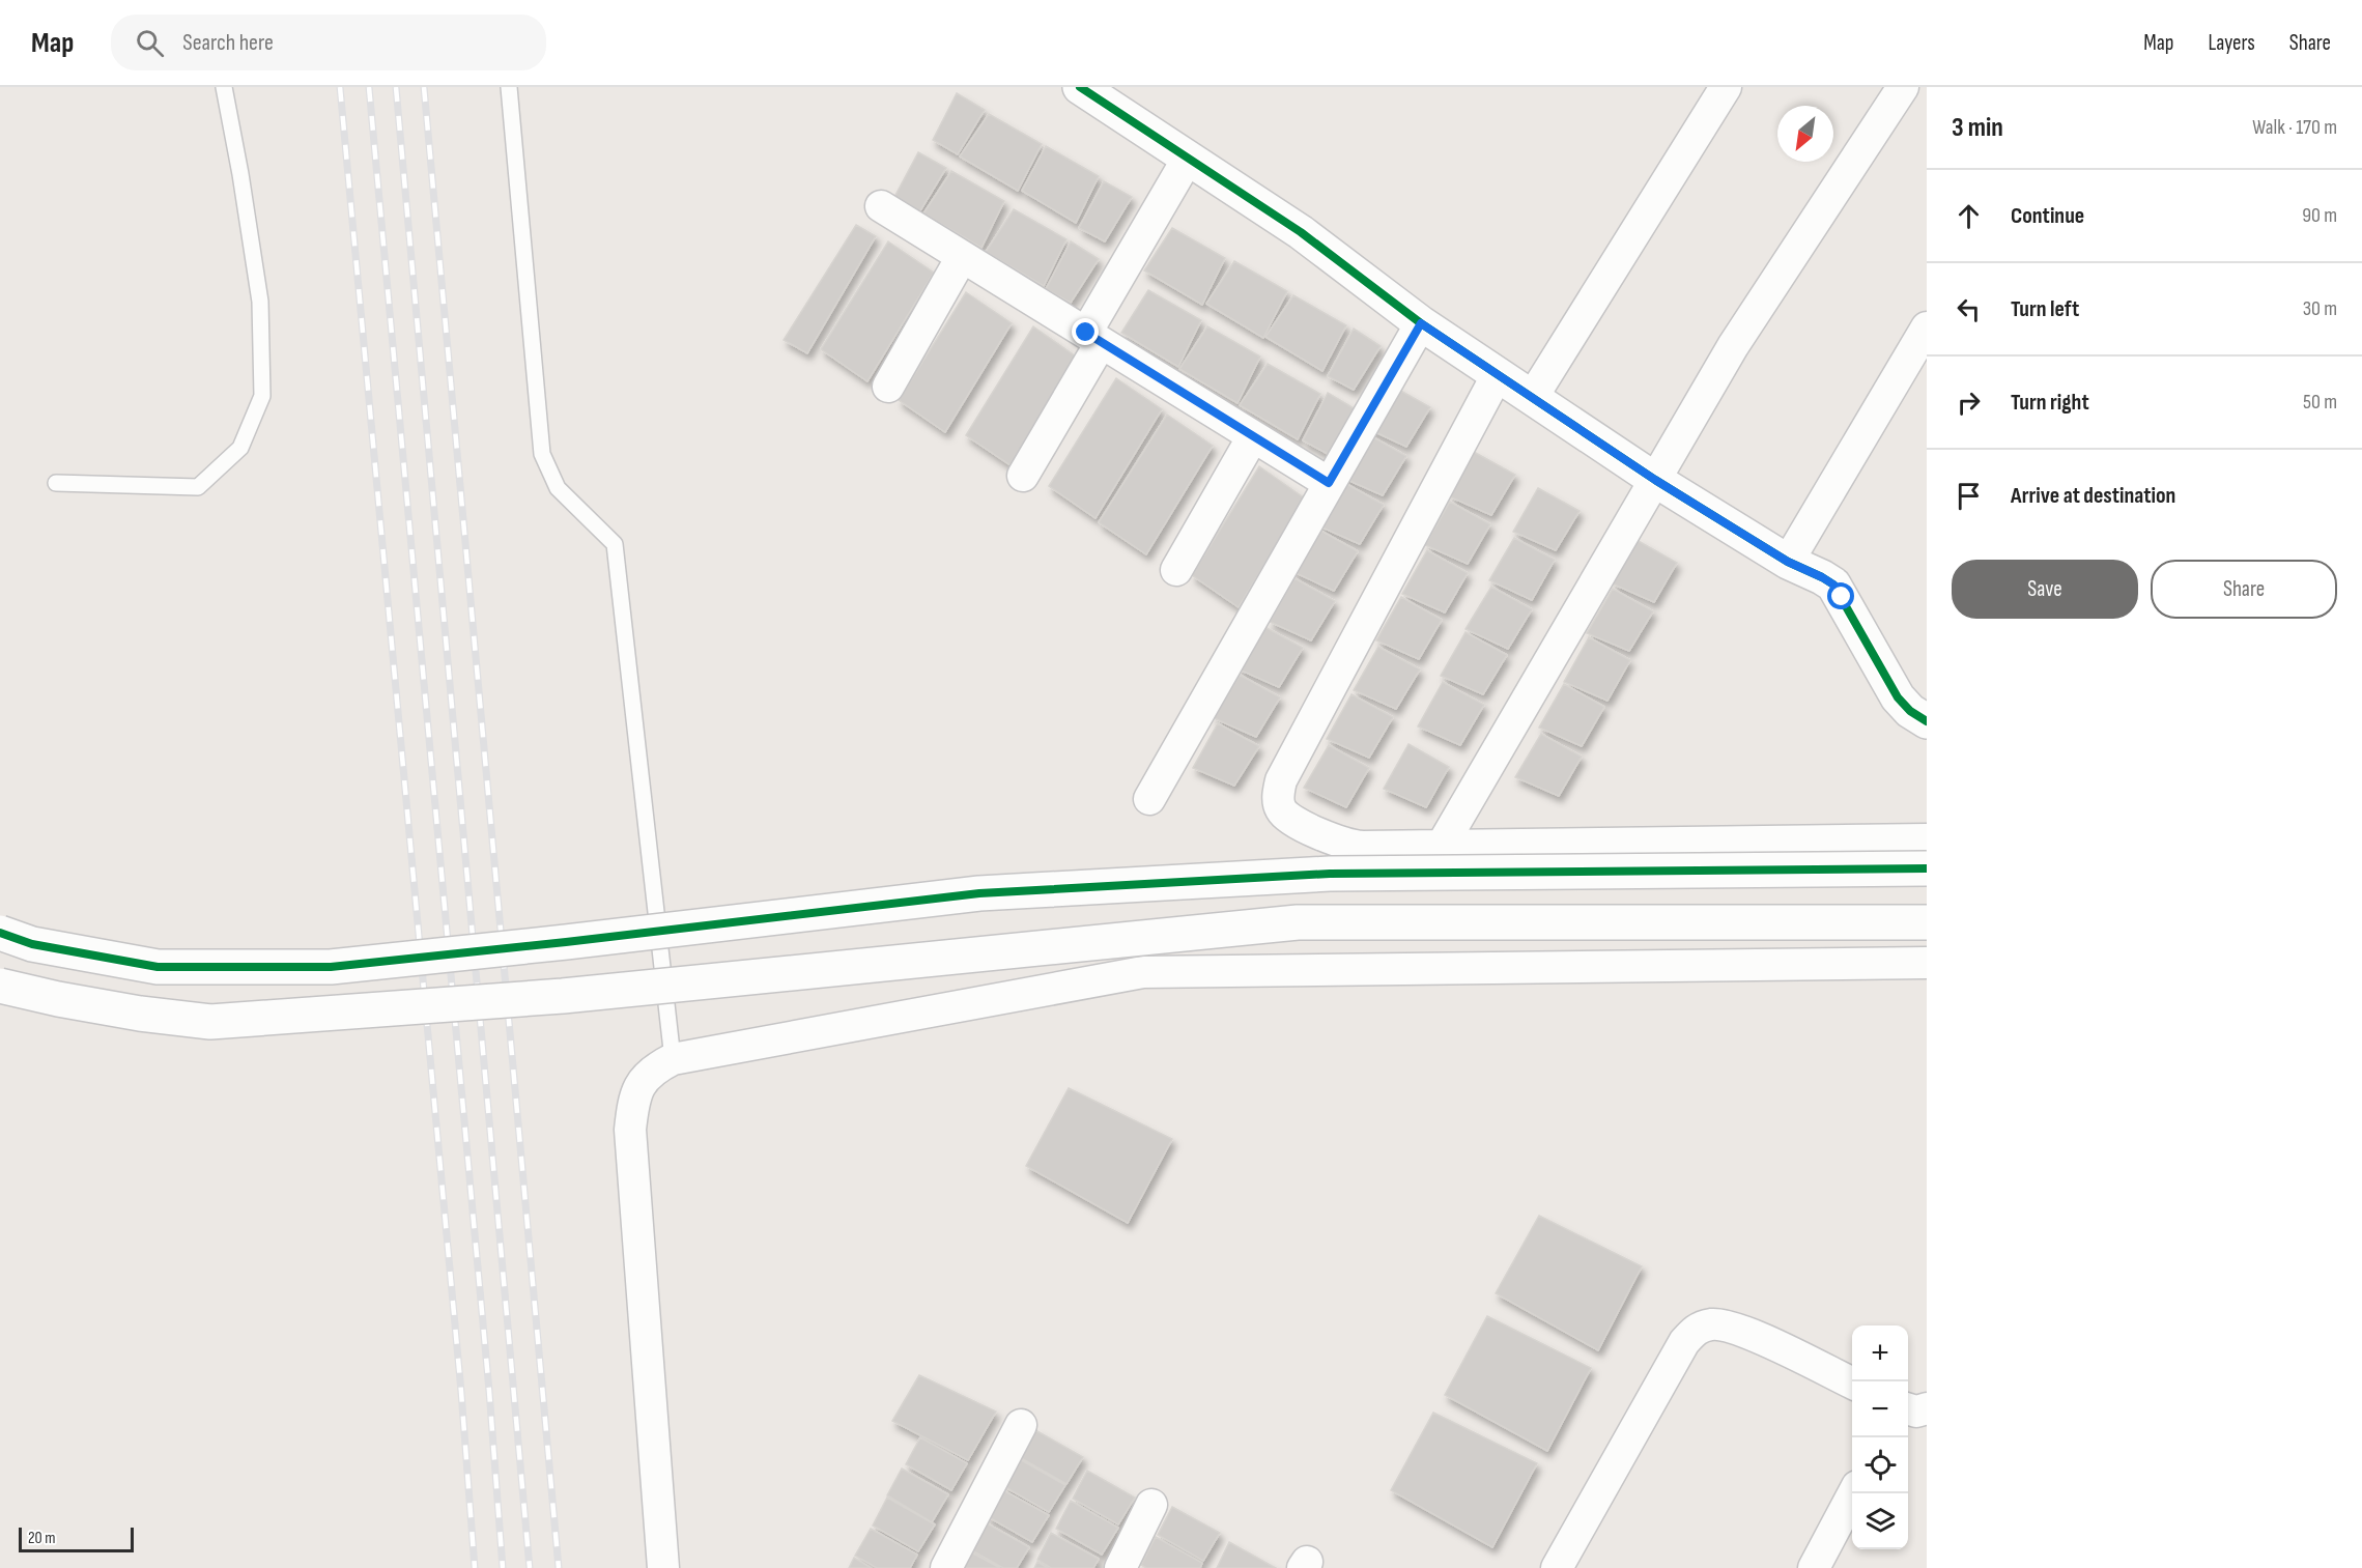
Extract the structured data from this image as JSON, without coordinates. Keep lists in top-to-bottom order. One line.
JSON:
{"scale_bar":"20 m","north":"bottom left","page":{"header":"Map","search":"Search here","nav":["Map","Layers","Share"],"heading":["3 min","Walk · 170 m"],"list":[["Continue","90 m"],["Turn left","30 m"],["Turn right","50 m"],"Arrive at destination"],"buttons":["Save","Share"],"map_buttons":["+","−"],"scale":"20 m"}}
